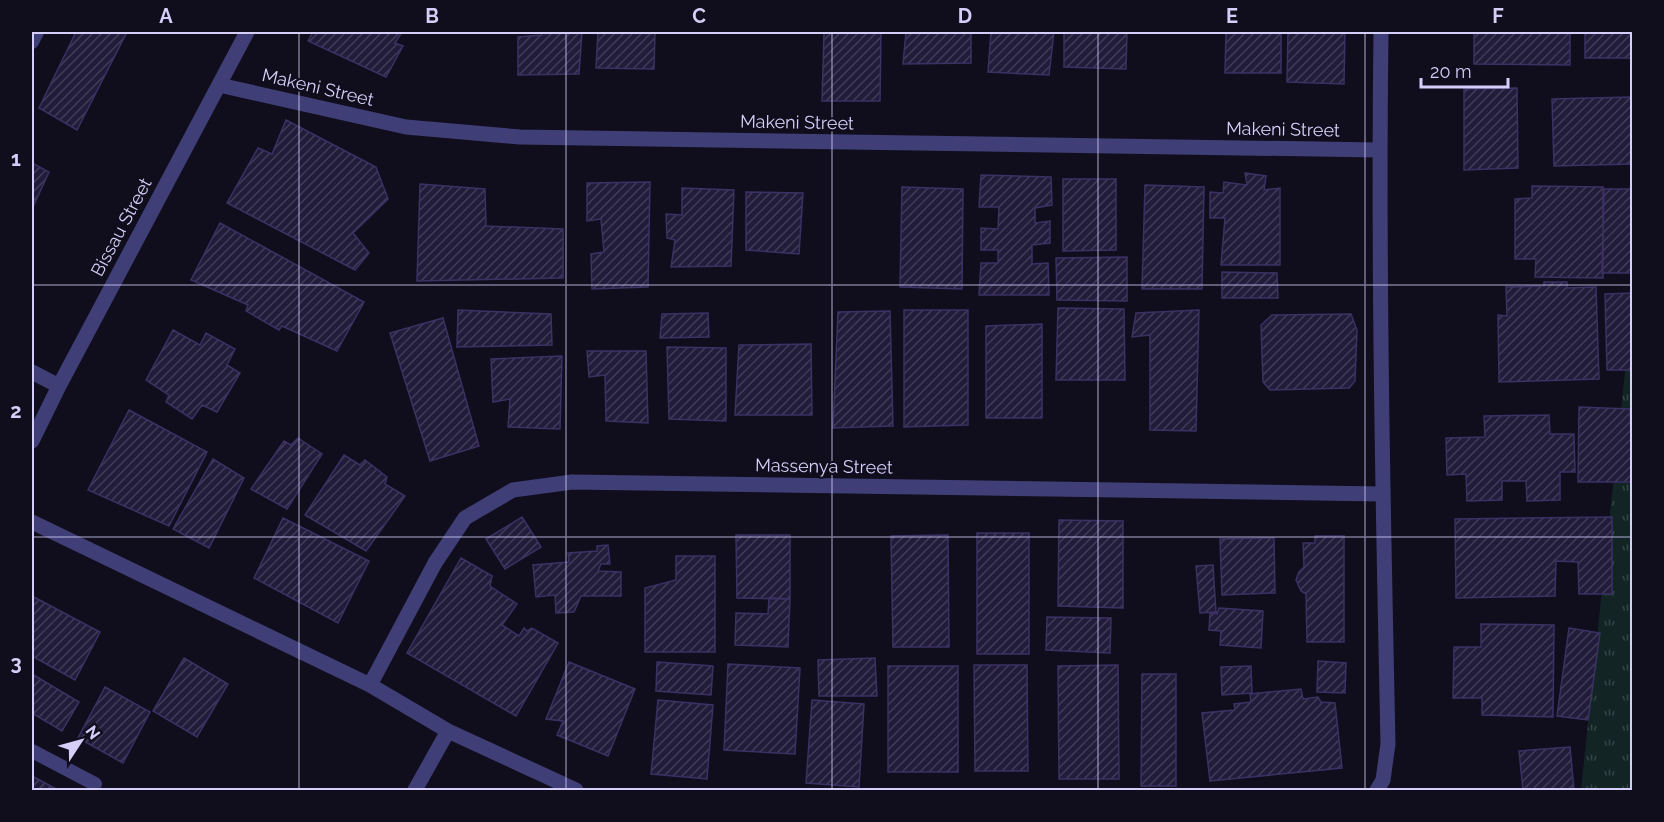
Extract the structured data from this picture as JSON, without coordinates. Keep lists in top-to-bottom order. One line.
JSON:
{"streets":{"street":["Makeni Street","Bissau Street","Massenya Street"]},"crossings":[["Makeni Street","Bissau Street"]],"scale_bar":"20 m","north":"top right","grid":{"columns":["A","B","C","D","E","F"],"rows":["1","2","3"]}}
